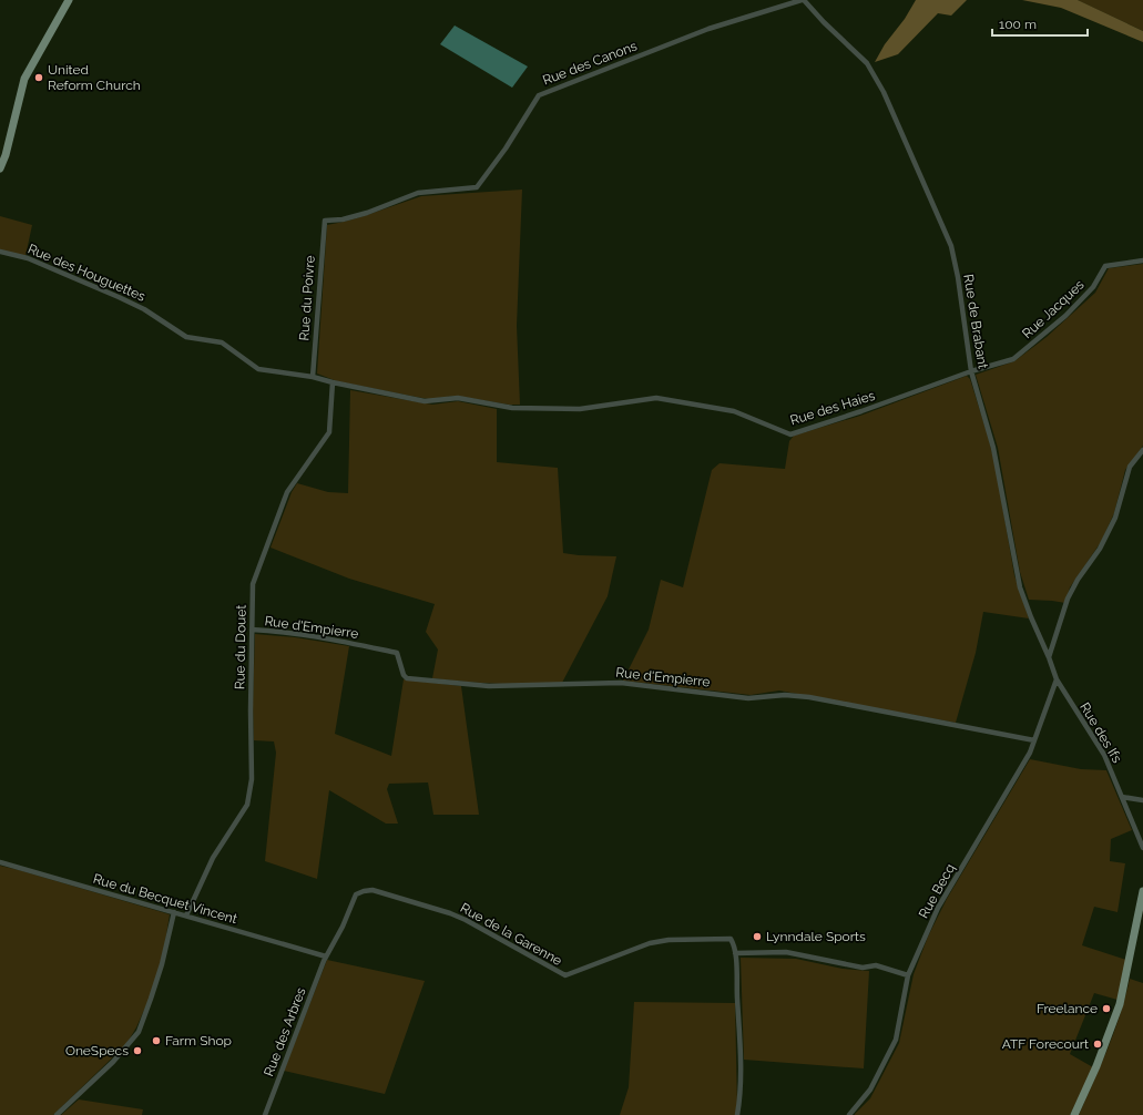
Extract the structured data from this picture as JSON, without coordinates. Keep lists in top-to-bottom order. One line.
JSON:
{"streets":{"street":["Rue des Canons","Rue des Houguettes","Rue du Poivre","Rue Jacques","Rue de Brabant","Rue des Haies","Rue d'Empierre","Rue du Douet","Rue des Ifs","Rue Becq","Rue du Becquet Vincent","Rue de la Garenne","Rue des Arbres"]},"crossings":[["Rue des Canons","Rue du Poivre"],["Rue des Canons","Rue de Brabant"],["Rue des Houguettes","Rue du Poivre"],["Rue des Houguettes","Rue des Haies"],["Rue des Houguettes","Rue du Douet"],["Rue Jacques","Rue de Brabant"],["Rue Jacques","Rue des Haies"],["Rue de Brabant","Rue des Haies"],["Rue de Brabant","Rue des Ifs"],["Rue de Brabant","Rue Becq"],["Rue des Haies","Rue du Douet"],["Rue d'Empierre","Rue du Douet"],["Rue d'Empierre","Rue Becq"],["Rue du Douet","Rue du Becquet Vincent"],["Rue des Ifs","Rue Becq"],["Rue du Becquet Vincent","Rue de la Garenne"],["Rue du Becquet Vincent","Rue des Arbres"],["Rue de la Garenne","Rue des Arbres"]],"places":["United Reform Church","Lynndale Sports","Freelance","Farm Shop","ATF Forecourt","OneSpecs"],"scale_bar":"100 m"}
